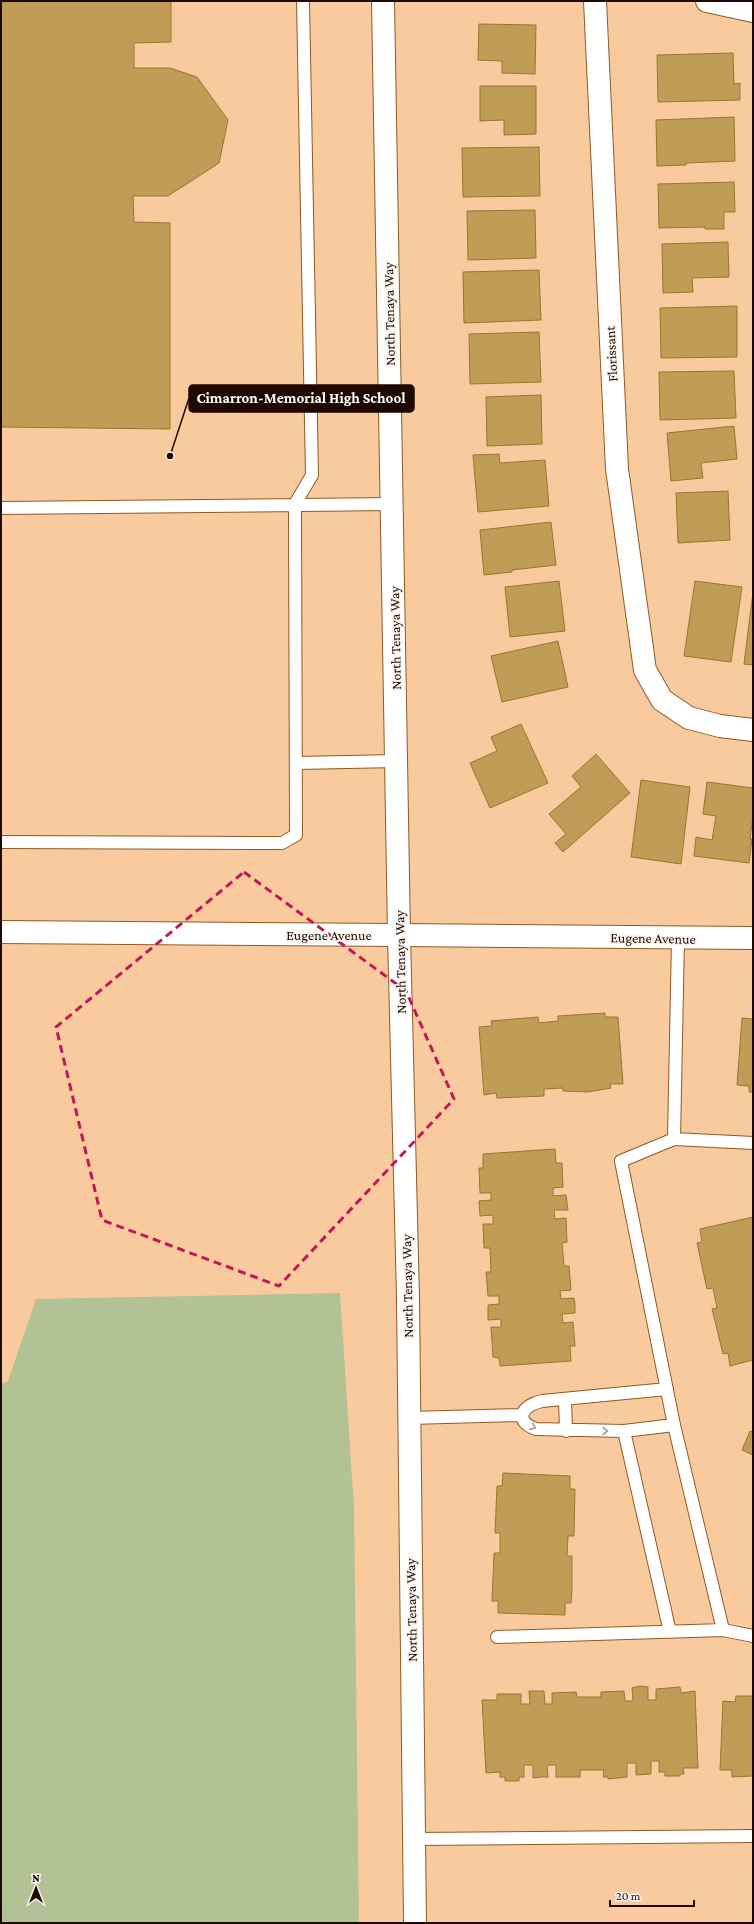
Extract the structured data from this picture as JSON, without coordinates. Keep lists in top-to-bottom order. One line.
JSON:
{"streets":{"main road":["North Tenaya Way","Florissant","Eugene Avenue"]},"crossings":[["North Tenaya Way","Eugene Avenue"]],"places":["Cimarron-Memorial High School"],"scale_bar":"20 m","north":"top"}
